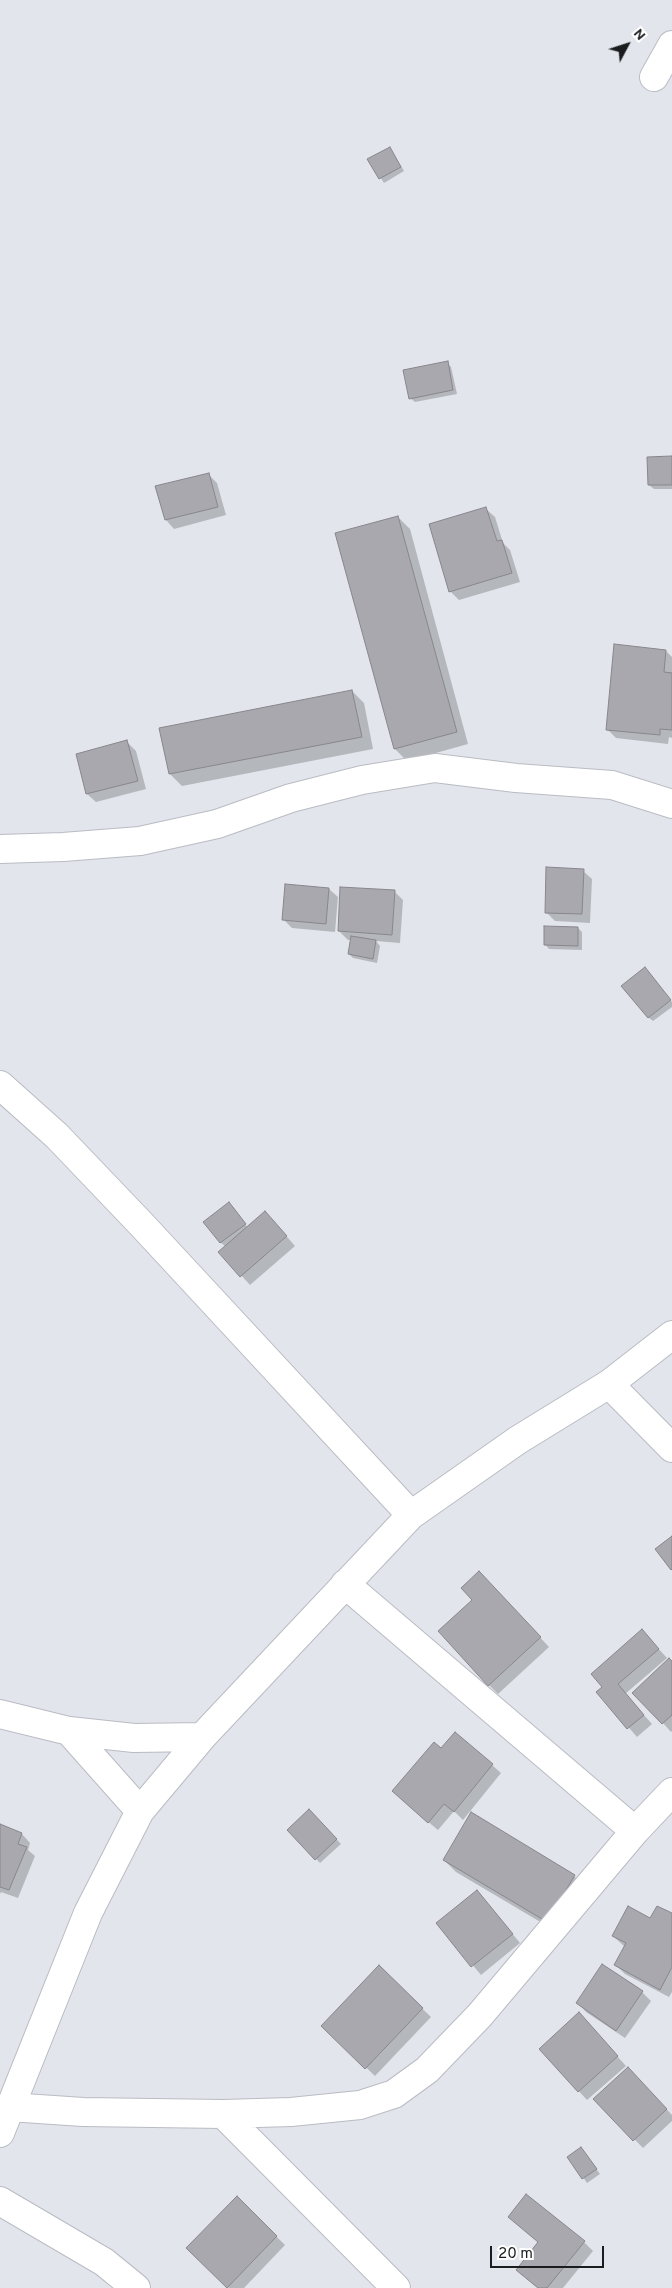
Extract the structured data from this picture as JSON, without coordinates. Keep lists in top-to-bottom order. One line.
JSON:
{"scale_bar":"20 m","north":"top right"}
